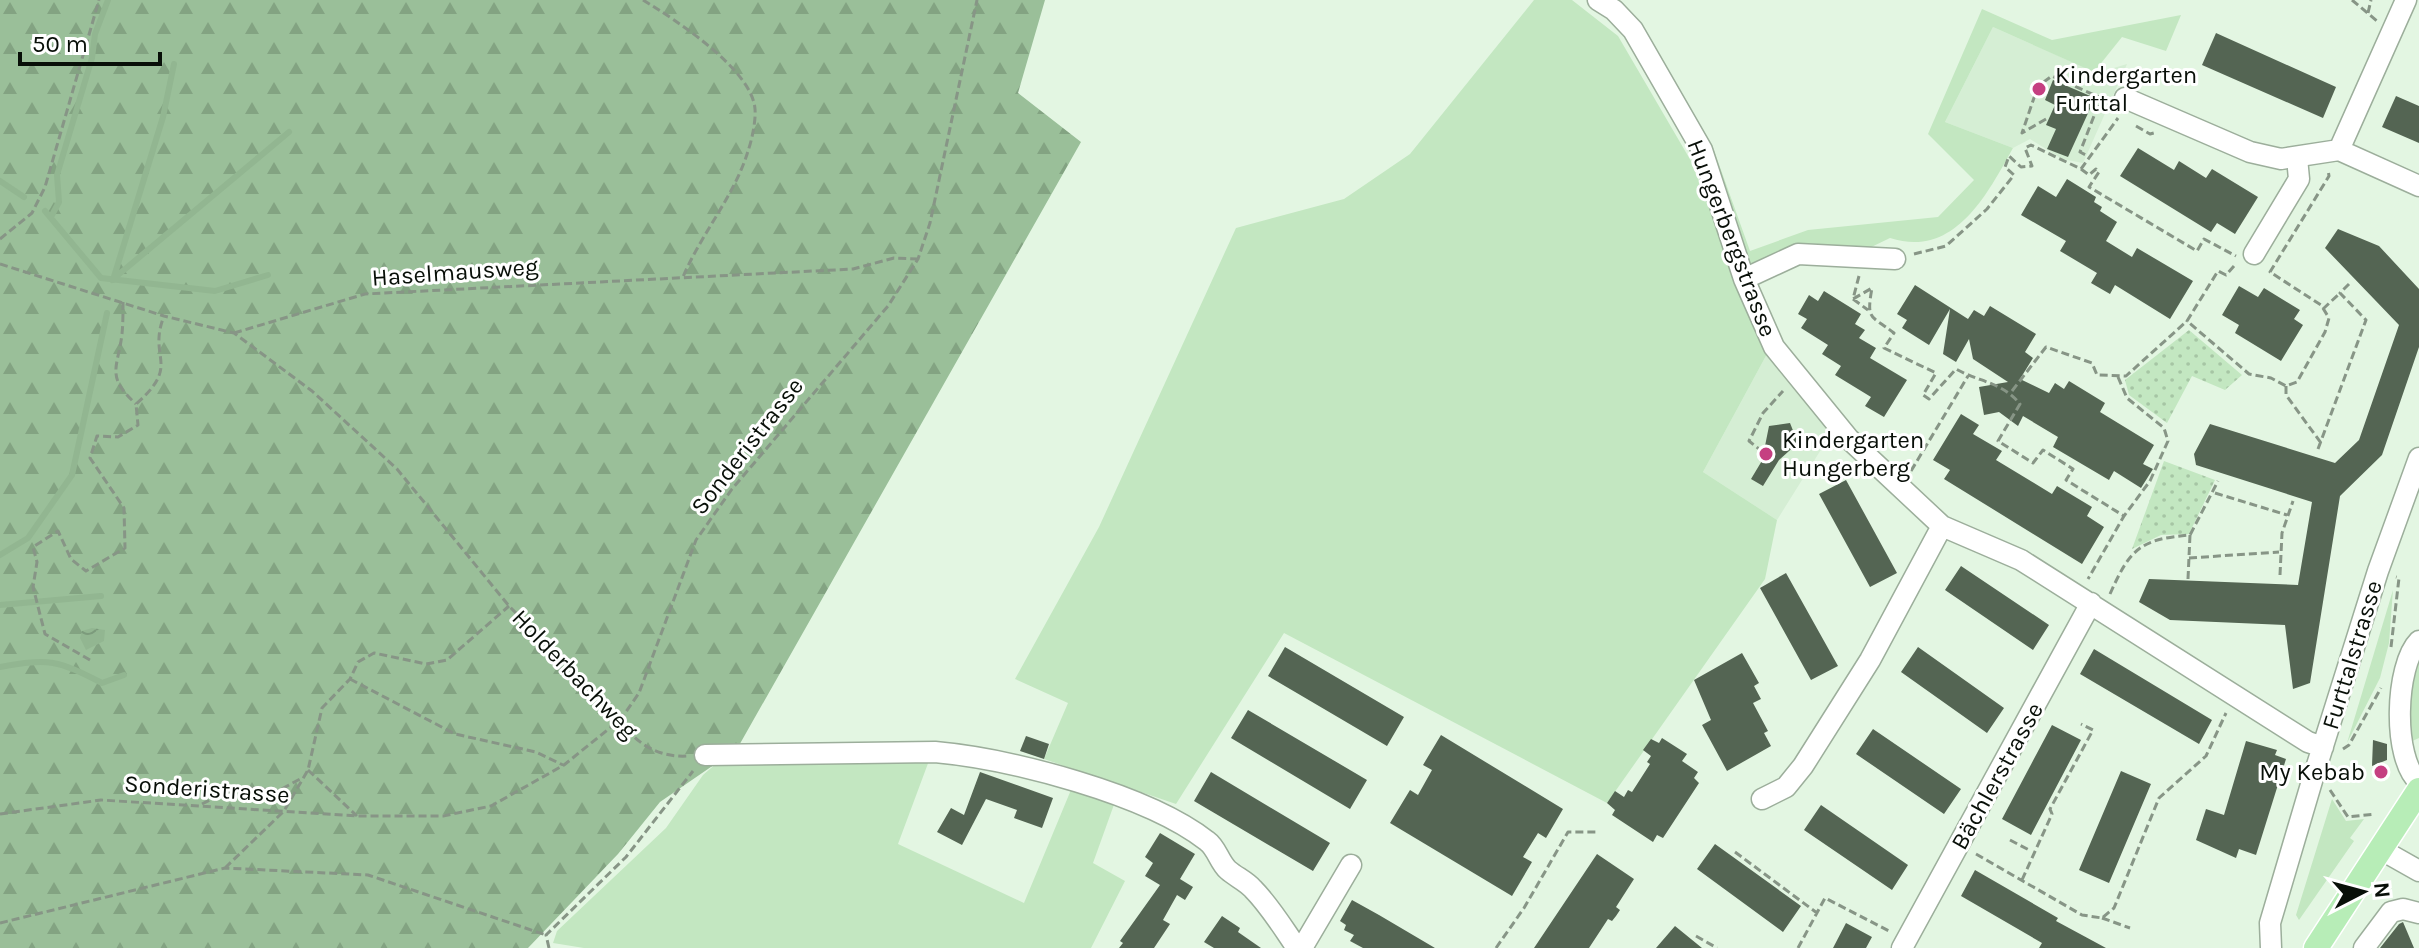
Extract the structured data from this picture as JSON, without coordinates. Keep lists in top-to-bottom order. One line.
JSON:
{"streets":{"street":["Hungerbergstrasse","Furttalstrasse","Bächlerstrasse"],"path":["Haselmausweg","Sonderistrasse","Holderbachweg"]},"crossings":[["Hungerbergstrasse","Furttalstrasse"],["Hungerbergstrasse","Bächlerstrasse"],["Haselmausweg","Sonderistrasse"],["Haselmausweg","Holderbachweg"],["Sonderistrasse","Holderbachweg"]],"places":["Kindergarten Furttal","Kindergarten Hungerberg","My Kebab"],"scale_bar":"50 m","north":"right"}
